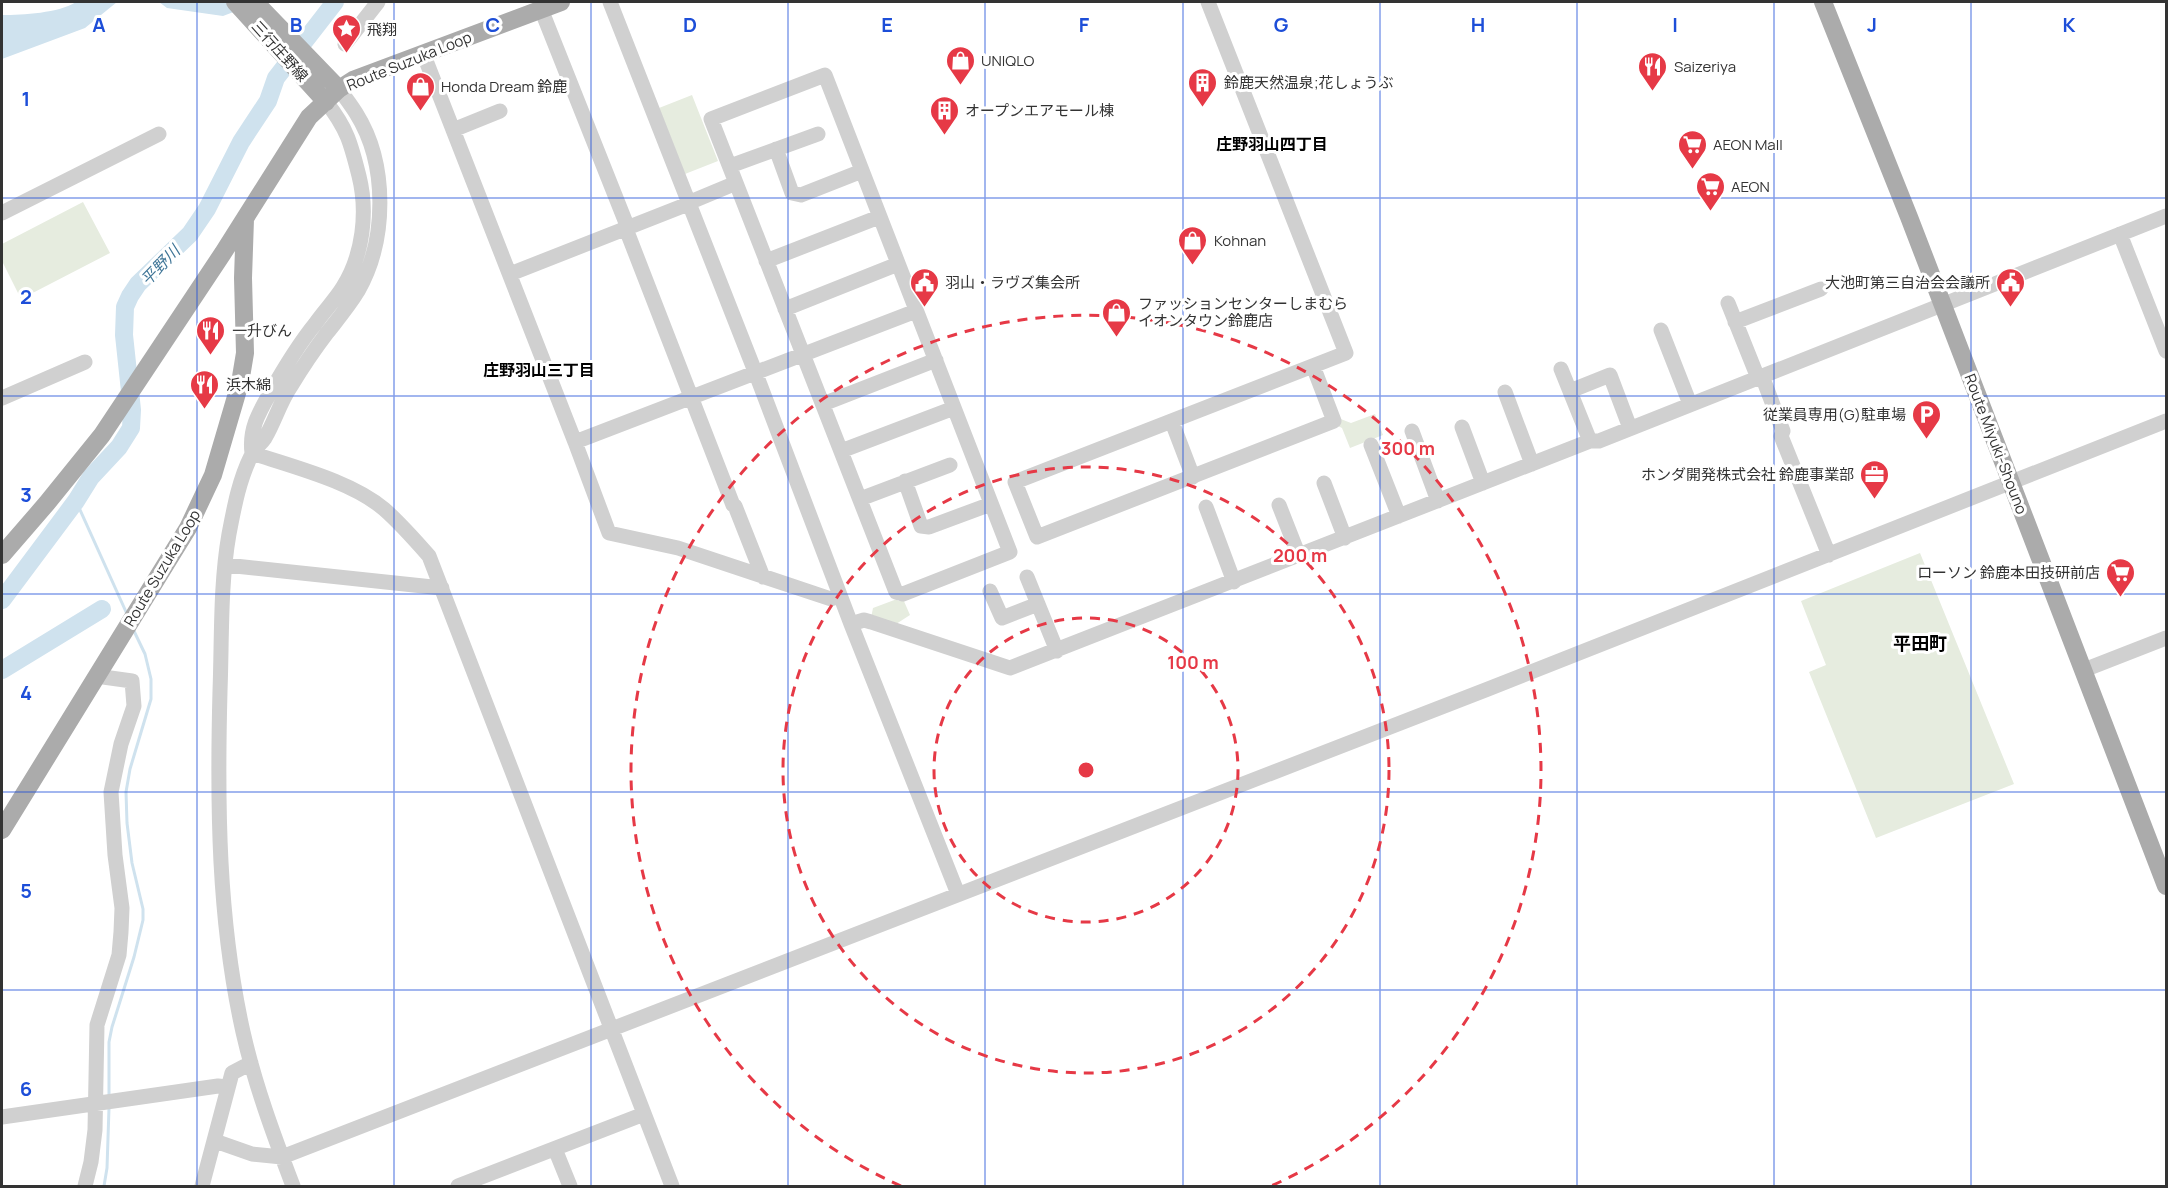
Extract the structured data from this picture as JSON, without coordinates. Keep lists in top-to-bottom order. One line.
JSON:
{"streets":{"main road":["三行庄野線","Route Suzuka Loop","Route Miyuki-Shouno"]},"crossings":[["三行庄野線","Route Suzuka Loop"]],"districts":["庄野羽山四丁目","庄野羽山三丁目","平田町"],"water":["平野川"],"places":{"place":["飛翔"],"shop":["UNIQLO","Honda Dream 鈴鹿","Kohnan","ファッションセンターしまむら イオンタウン鈴鹿店"],"restaurant":["Saizeriya","一升びん","浜木綿"],"building":["鈴鹿天然温泉;花しょうぶ","オープンエアモール棟"],"supermarket":["AEON Mall","AEON","ローソン 鈴鹿本田技研前店"],"public building":["羽山・ラヴズ集会所","大池町第三自治会会議所"],"parking":["従業員専用(G)駐車場"],"office":["ホンダ開発株式会社 鈴鹿事業部"]},"grid":{"columns":["A","B","C","D","E","F","G","H","I","J","K"],"rows":["1","2","3","4","5","6"]},"rings":["300 m","200 m","100 m"]}
